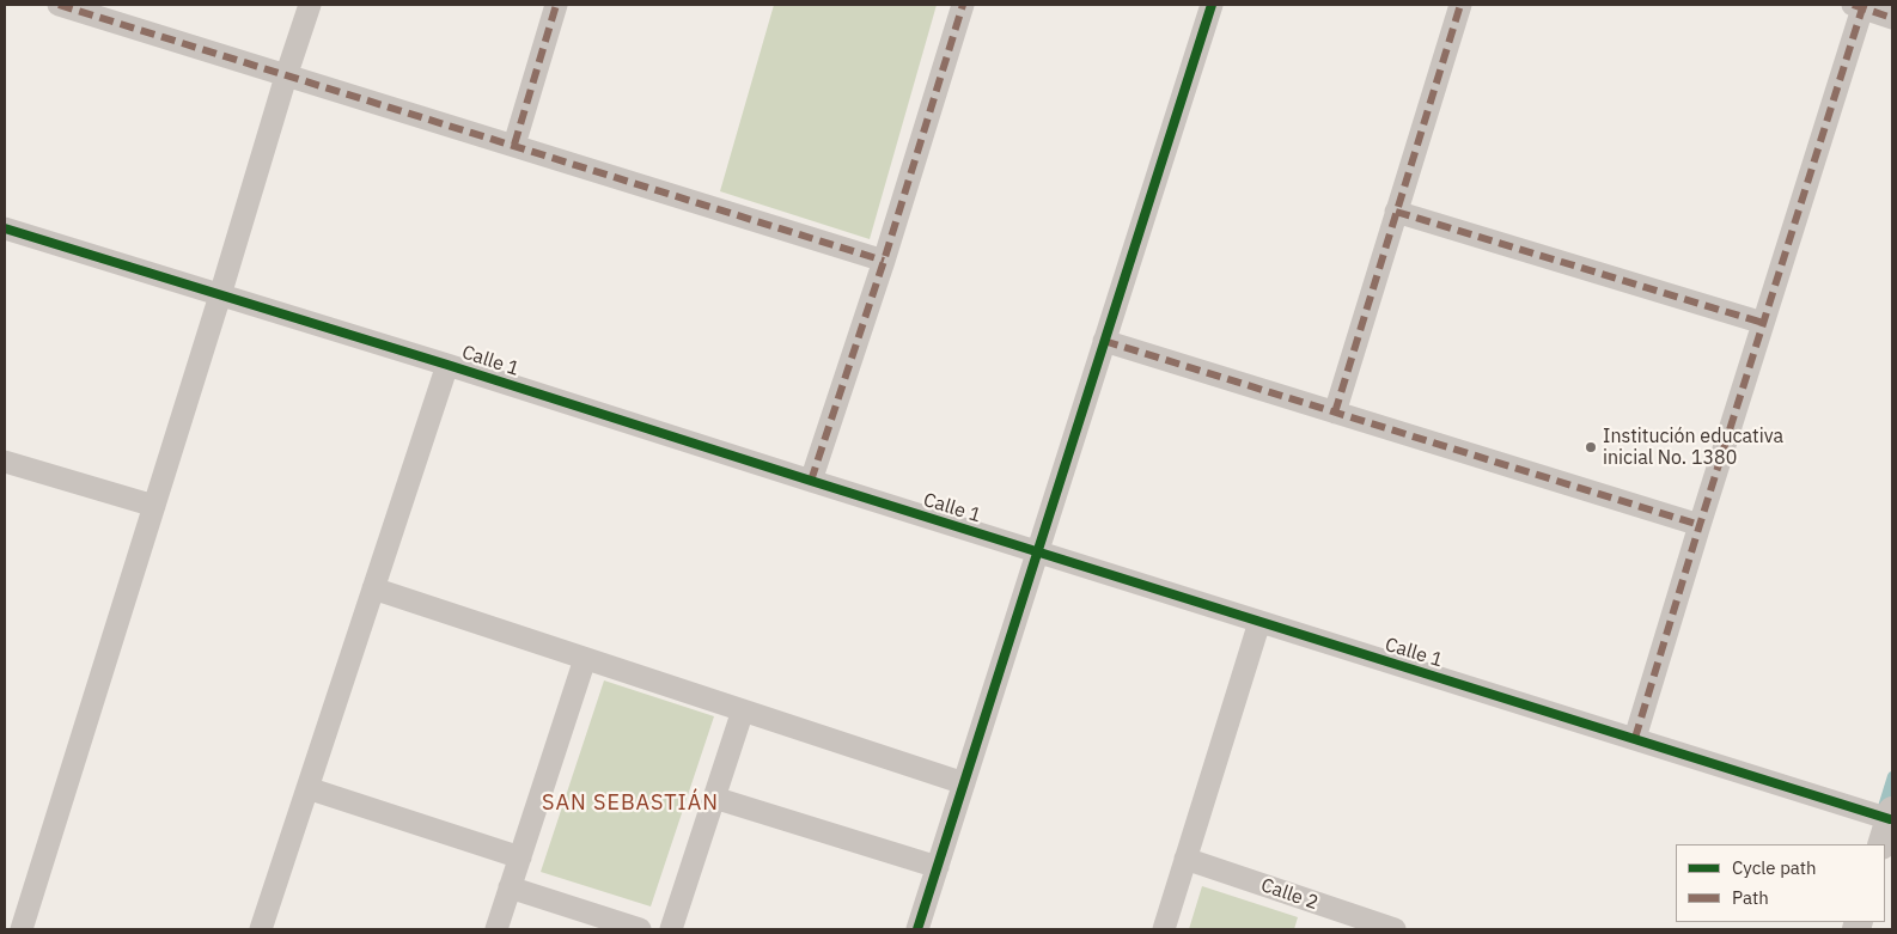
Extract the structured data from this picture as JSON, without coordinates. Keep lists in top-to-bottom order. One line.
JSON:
{"streets":{"street":["Calle 1","Calle 2"]},"districts":["SAN SEBASTIÁN"],"places":["Institución educativa inicial No. 1380"],"legend":["Cycle path","Path"]}
